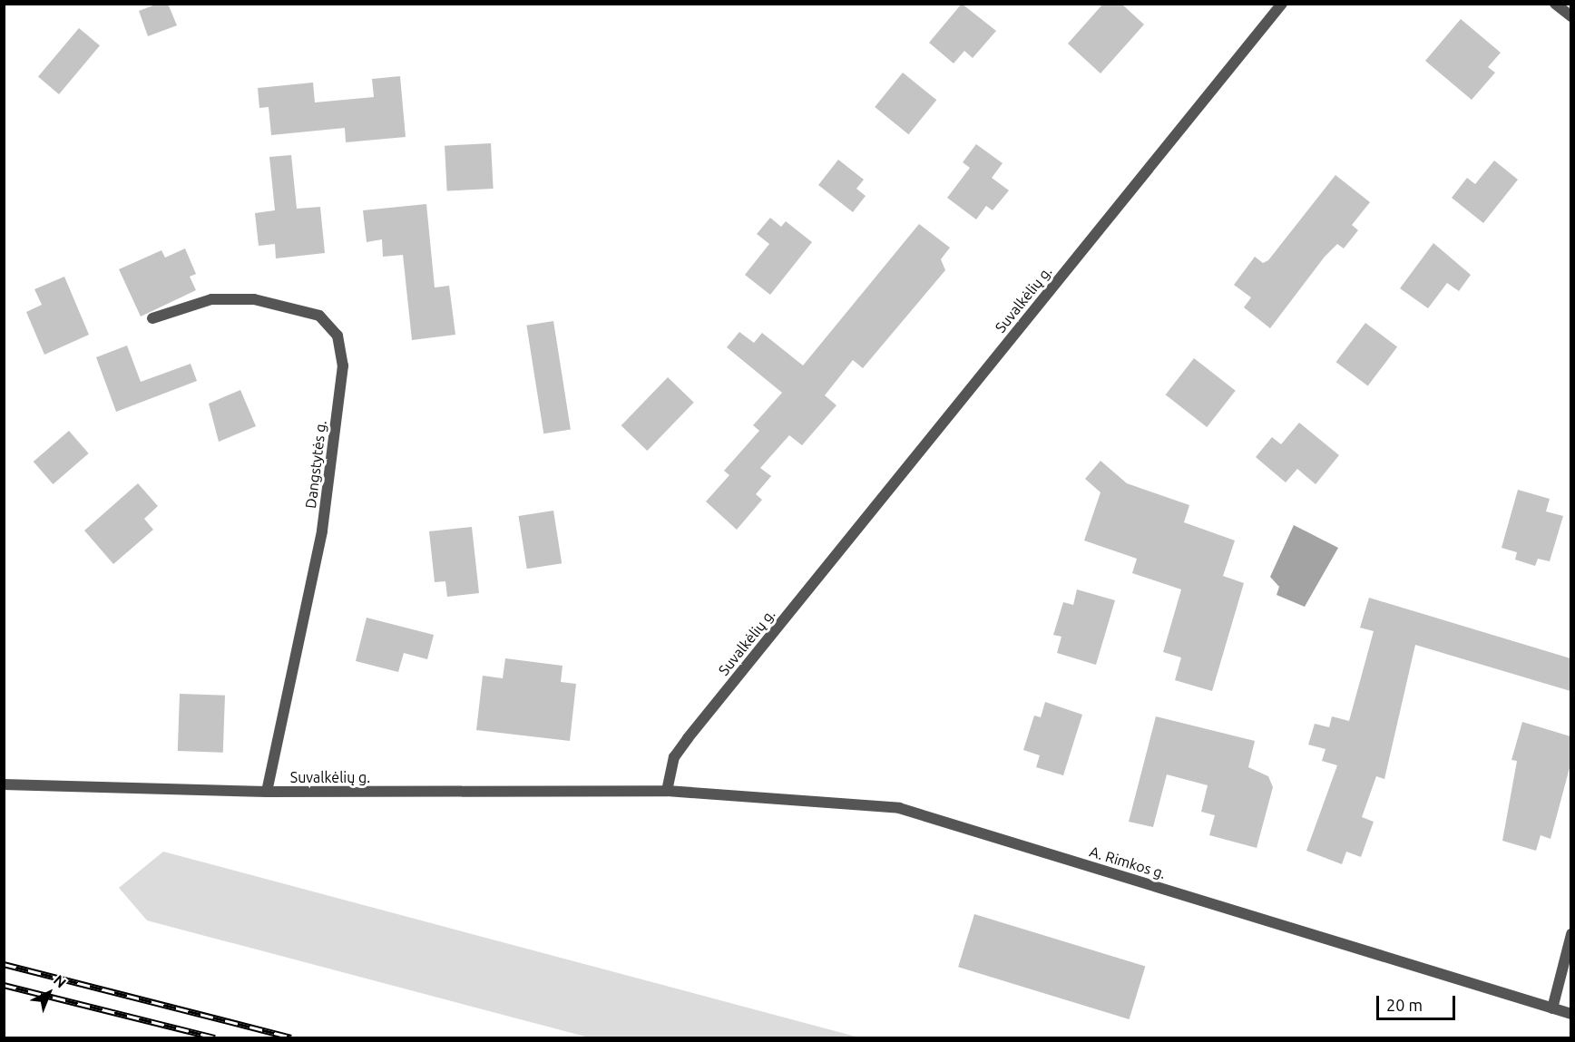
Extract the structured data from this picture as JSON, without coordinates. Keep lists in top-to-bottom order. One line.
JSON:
{"streets":{"street":["Suvalkėlių g.","Dangstytės g.","A. Rimkos g."]},"crossings":[["Suvalkėlių g.","Dangstytės g."],["Suvalkėlių g.","A. Rimkos g."]],"scale_bar":"20 m","north":"top right"}
